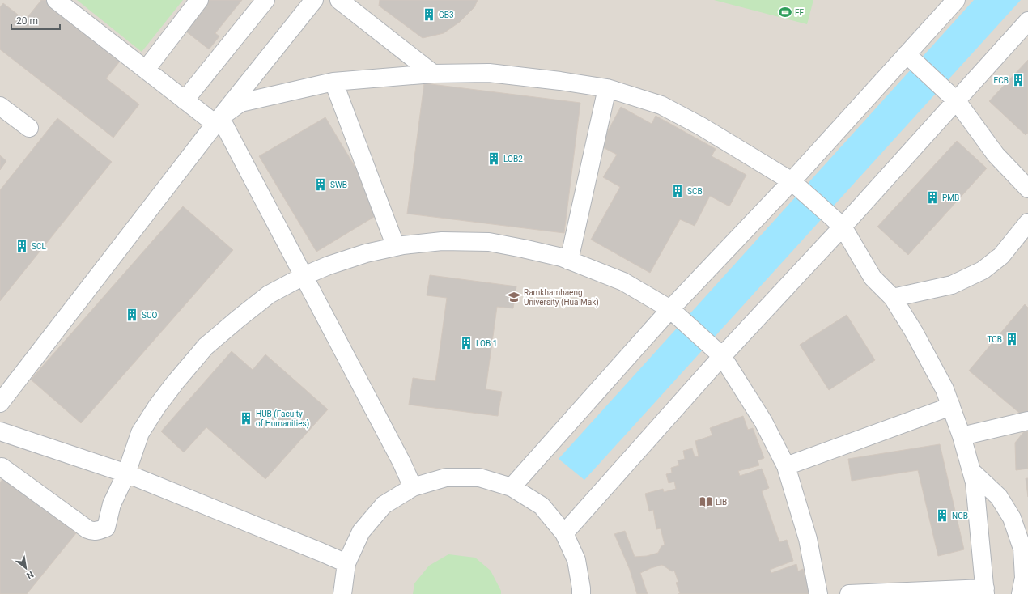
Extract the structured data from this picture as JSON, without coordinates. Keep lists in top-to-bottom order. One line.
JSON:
{"places":{"sports":["FF"],"building":["GB3","ECB","LOB2","SWB","SCB","PMB","SCL","SCO","TCB","LOB 1","HUB (Faculty of Humanities)","NCB"],"school or university":["Ramkhamhaeng University (Hua Mak)"],"library":["LIB"]},"scale_bar":"20 m","north":"bottom right"}
